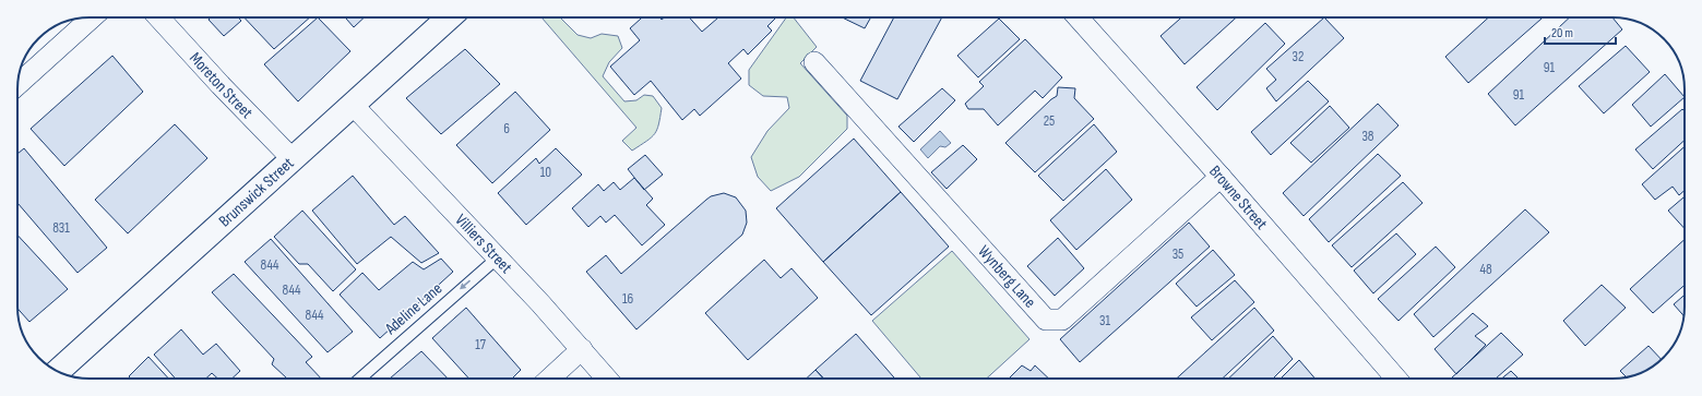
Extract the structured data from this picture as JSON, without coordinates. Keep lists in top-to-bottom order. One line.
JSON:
{"streets":{"main road":["Brunswick Street"],"street":["Moreton Street","Browne Street","Villiers Street","Wynberg Lane"],"lane":["Adeline Lane"]},"crossings":[["Moreton Street","Brunswick Street"],["Brunswick Street","Villiers Street"],["Browne Street","Wynberg Lane"],["Villiers Street","Adeline Lane"]],"one_way":["Adeline Lane"],"house_numbers":["32","91","91","25","6","38","10","831","35","844","48","844","16","844","31","17"],"scale_bar":"20 m"}
